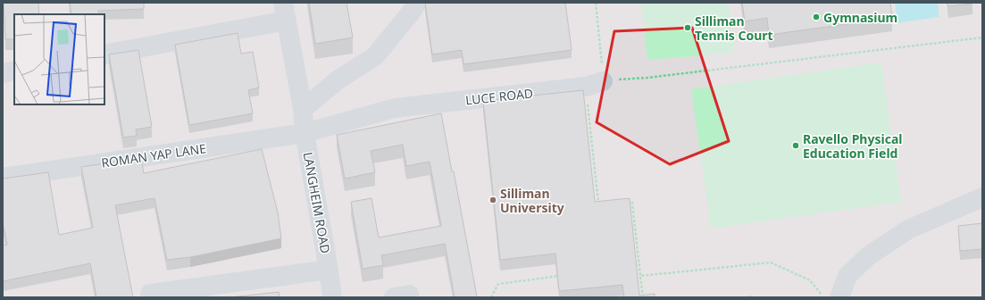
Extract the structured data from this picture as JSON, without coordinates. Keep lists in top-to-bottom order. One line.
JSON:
{"streets":{"street":["LUCE ROAD","ROMAN YAP LANE","LANGHEIM ROAD"]},"crossings":[["LUCE ROAD","ROMAN YAP LANE"],["LUCE ROAD","LANGHEIM ROAD"],["ROMAN YAP LANE","LANGHEIM ROAD"]],"places":["Gymnasium","Silliman Tennis Court","Ravello Physical Education Field","Silliman University"]}
